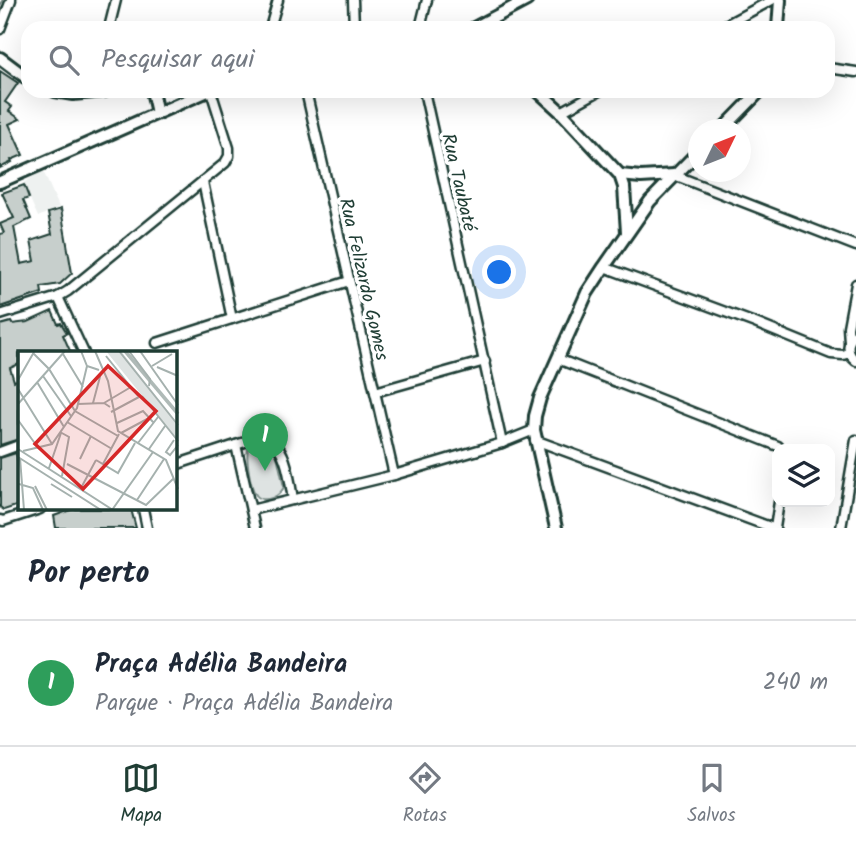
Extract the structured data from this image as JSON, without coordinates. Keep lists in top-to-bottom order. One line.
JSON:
{"streets":{"street":["Rua Taubaté","Rua Felizardo Gomes"]},"north":"top right","page":{"search":"Pesquisar aqui","pins":"1","heading":"Por perto","list":[{"mark":"1","name":"Praça Adélia Bandeira","note":"Parque · Praça Adélia Bandeira","value":"240 m"}],"nav":["Mapa","Rotas","Salvos"]}}
